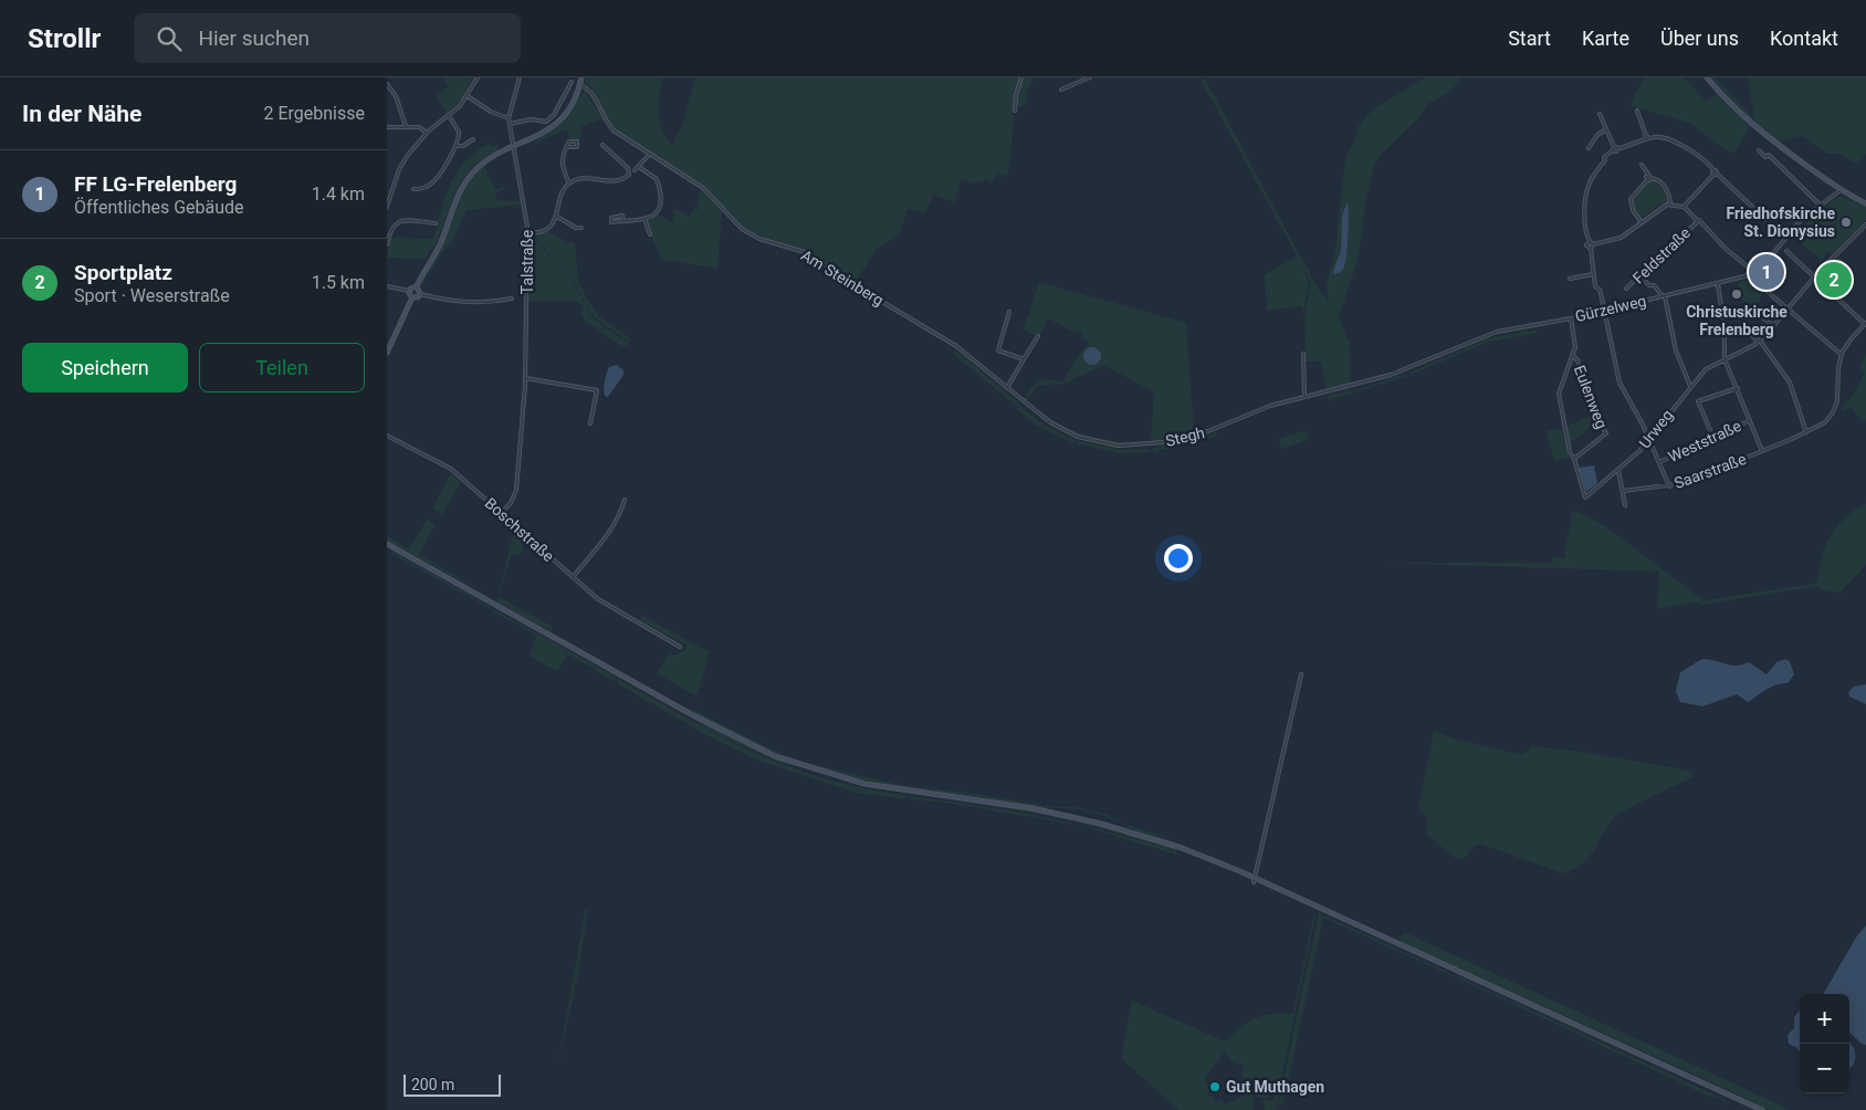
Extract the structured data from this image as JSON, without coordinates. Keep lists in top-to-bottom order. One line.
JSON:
{"streets":{"street":["Feldstraße","Talstraße","Am Steinberg","Gürzelweg","Eulenweg","Urweg","Stegh","Weststraße","Saarstraße","Boschstraße"]},"crossings":[["Talstraße","Boschstraße"],["Am Steinberg","Stegh"],["Gürzelweg","Stegh"],["Eulenweg","Urweg"]],"places":["Friedhofskirche St. Dionysius","Christuskirche Frelenberg","Gut Muthagen"],"scale_bar":"200 m","page":{"header":"Strollr","search":"Hier suchen","nav":["Start","Karte","Über uns","Kontakt"],"heading":["In der Nähe","2 Ergebnisse"],"list":[{"mark":"1","name":"FF LG-Frelenberg","note":"Öffentliches Gebäude","value":"1.4 km"},{"mark":"2","name":"Sportplatz","note":"Sport · Weserstraße","value":"1.5 km"}],"pins":["1","2"],"buttons":["Speichern","Teilen"],"map_buttons":["+","−"],"scale":"200 m"}}
